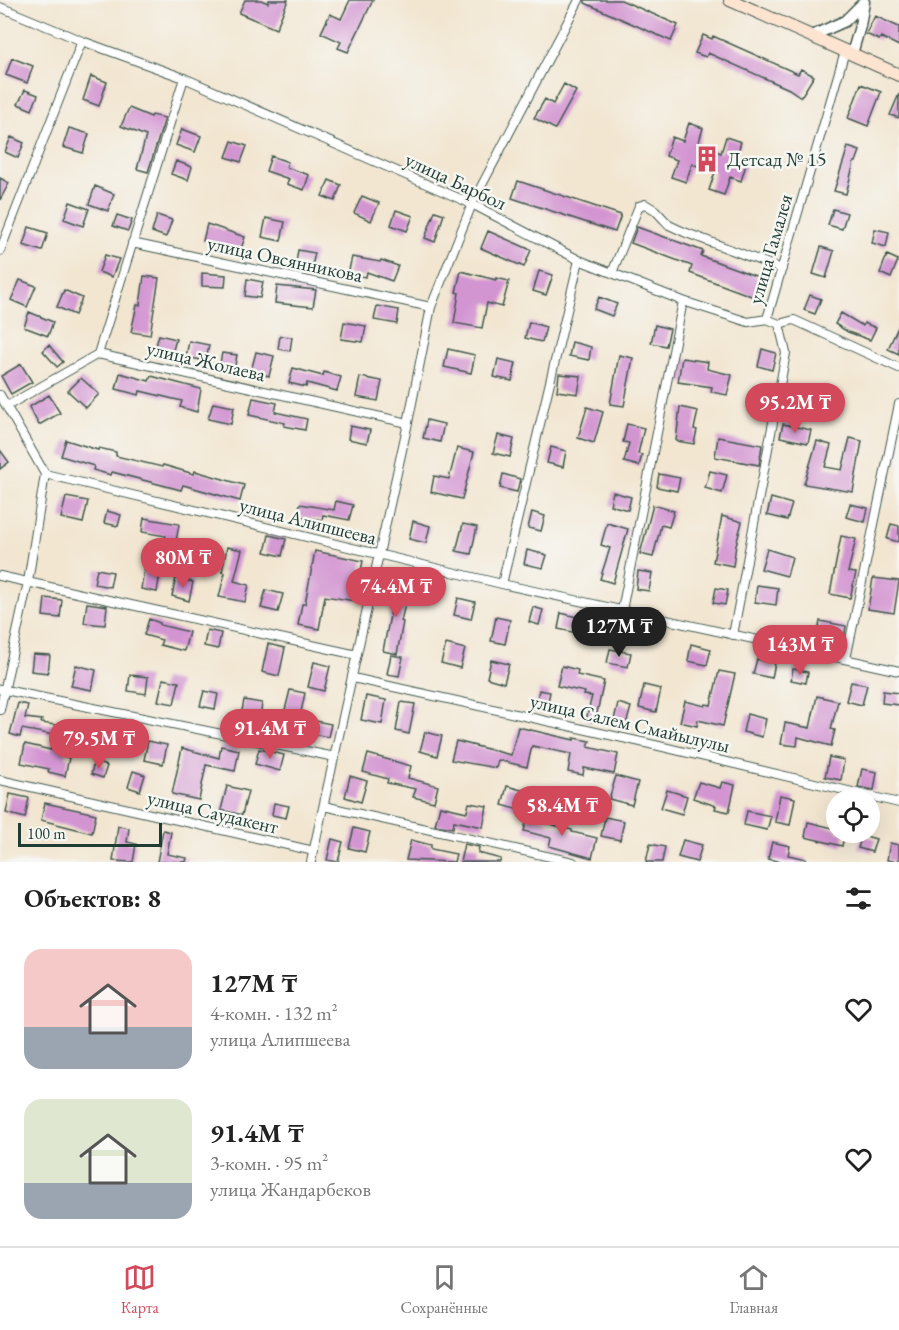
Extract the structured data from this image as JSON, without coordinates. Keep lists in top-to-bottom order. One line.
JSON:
{"streets":{"street":["улица Барбол","улица Гамалея","улица Овсянникова","улица Жолаева","улица Алипшеева","улица Салем Смайылулы","улица Саудакент"]},"crossings":[["улица Барбол","улица Гамалея"]],"places":{"building":["Детсад № 15"]},"scale_bar":"100 m","page":{"price":["95.2M ₸","80M ₸","74.4M ₸","127M ₸","143M ₸","91.4M ₸","79.5M ₸","58.4M ₸"],"scale":"100 m","heading":"Объектов: 8","list":[{"name":"127M ₸","note":"4-комн. · 132 m² · улица Алипшеева"},{"name":"91.4M ₸","note":"3-комн. · 95 m² · улица Жандарбеков"}],"tabs":["Карта","Сохранённые","Главная"]}}
